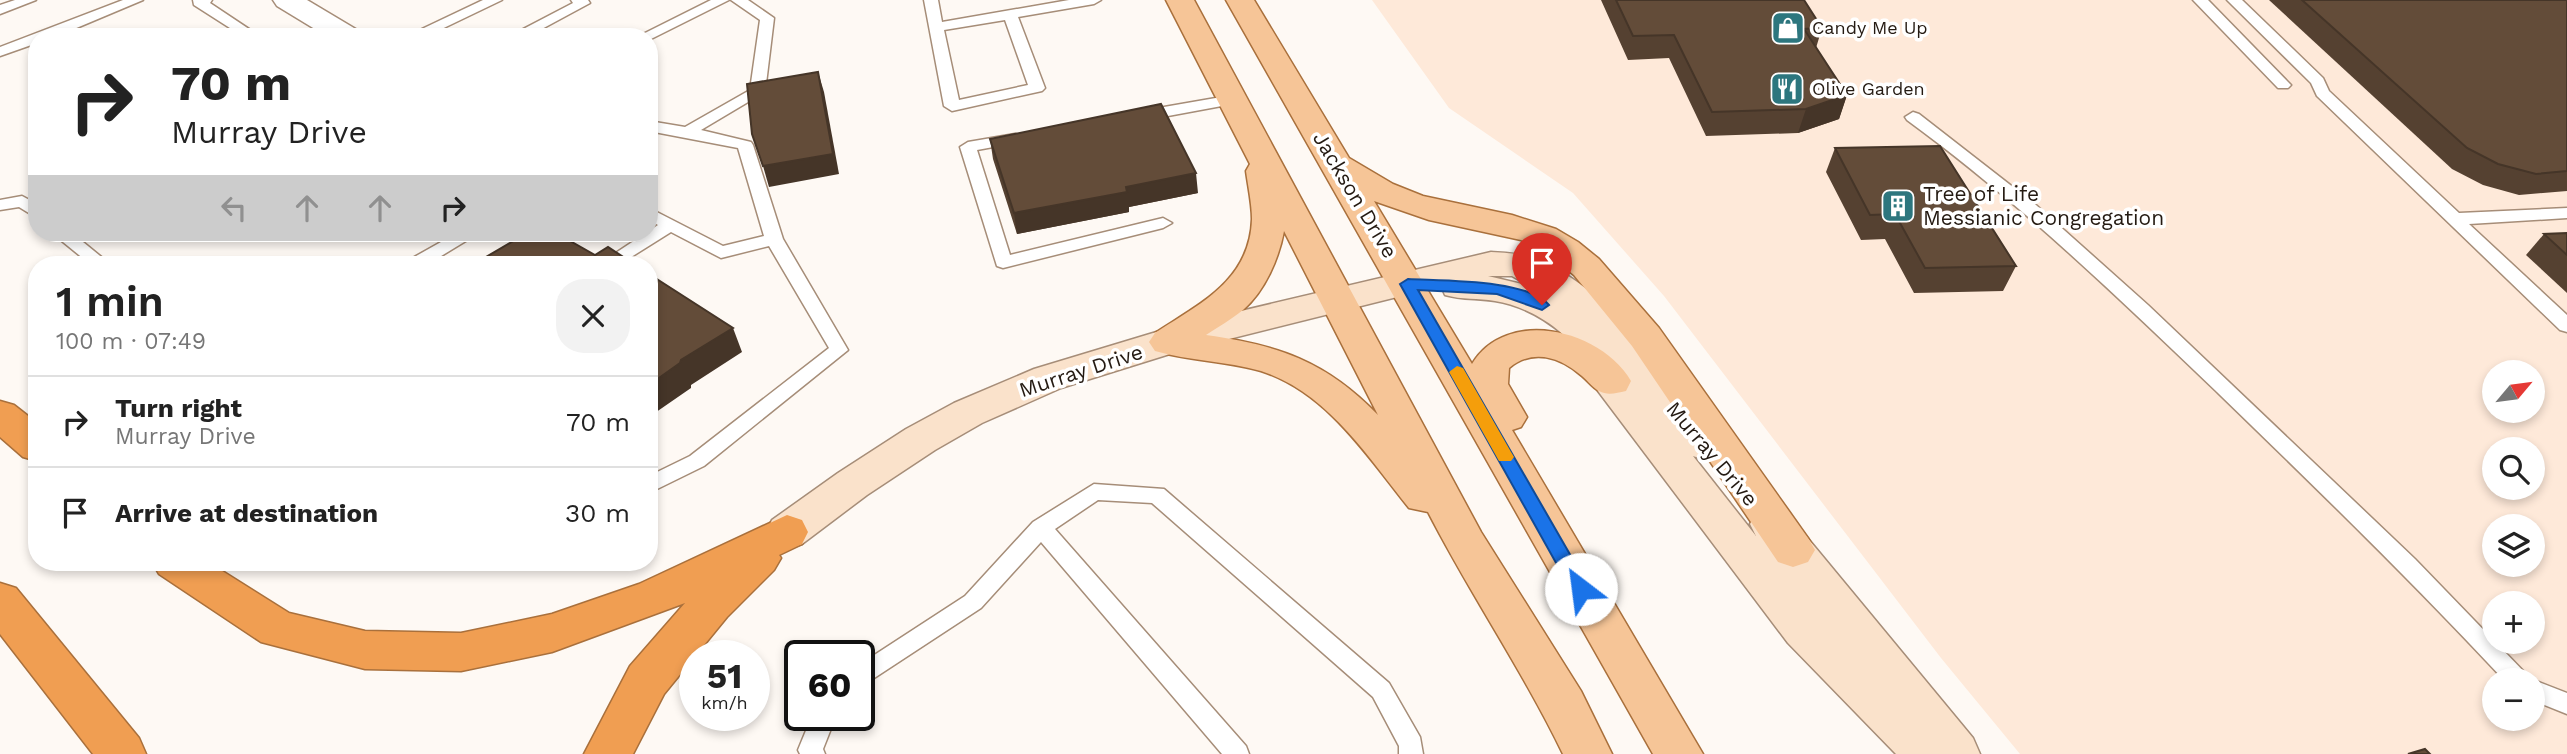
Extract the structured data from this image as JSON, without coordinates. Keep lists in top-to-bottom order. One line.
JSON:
{"streets":{"main road":["Jackson Drive","Murray Drive"]},"crossings":[["Jackson Drive","Murray Drive"]],"places":{"shop":["Candy Me Up"],"restaurant":["Olive Garden"],"building":["Tree of Life Messianic Congregation"]},"north":"top right","page":{"turn":["70 m","Murray Drive"],"heading":["1 min","100 m · 07:49"],"map_buttons":["+","−"],"list":[{"name":"Turn right","note":"Murray Drive","value":"70 m"},{"name":"Arrive at destination","value":"30 m"}],"speed":"51 km/h","limit":"60"}}
